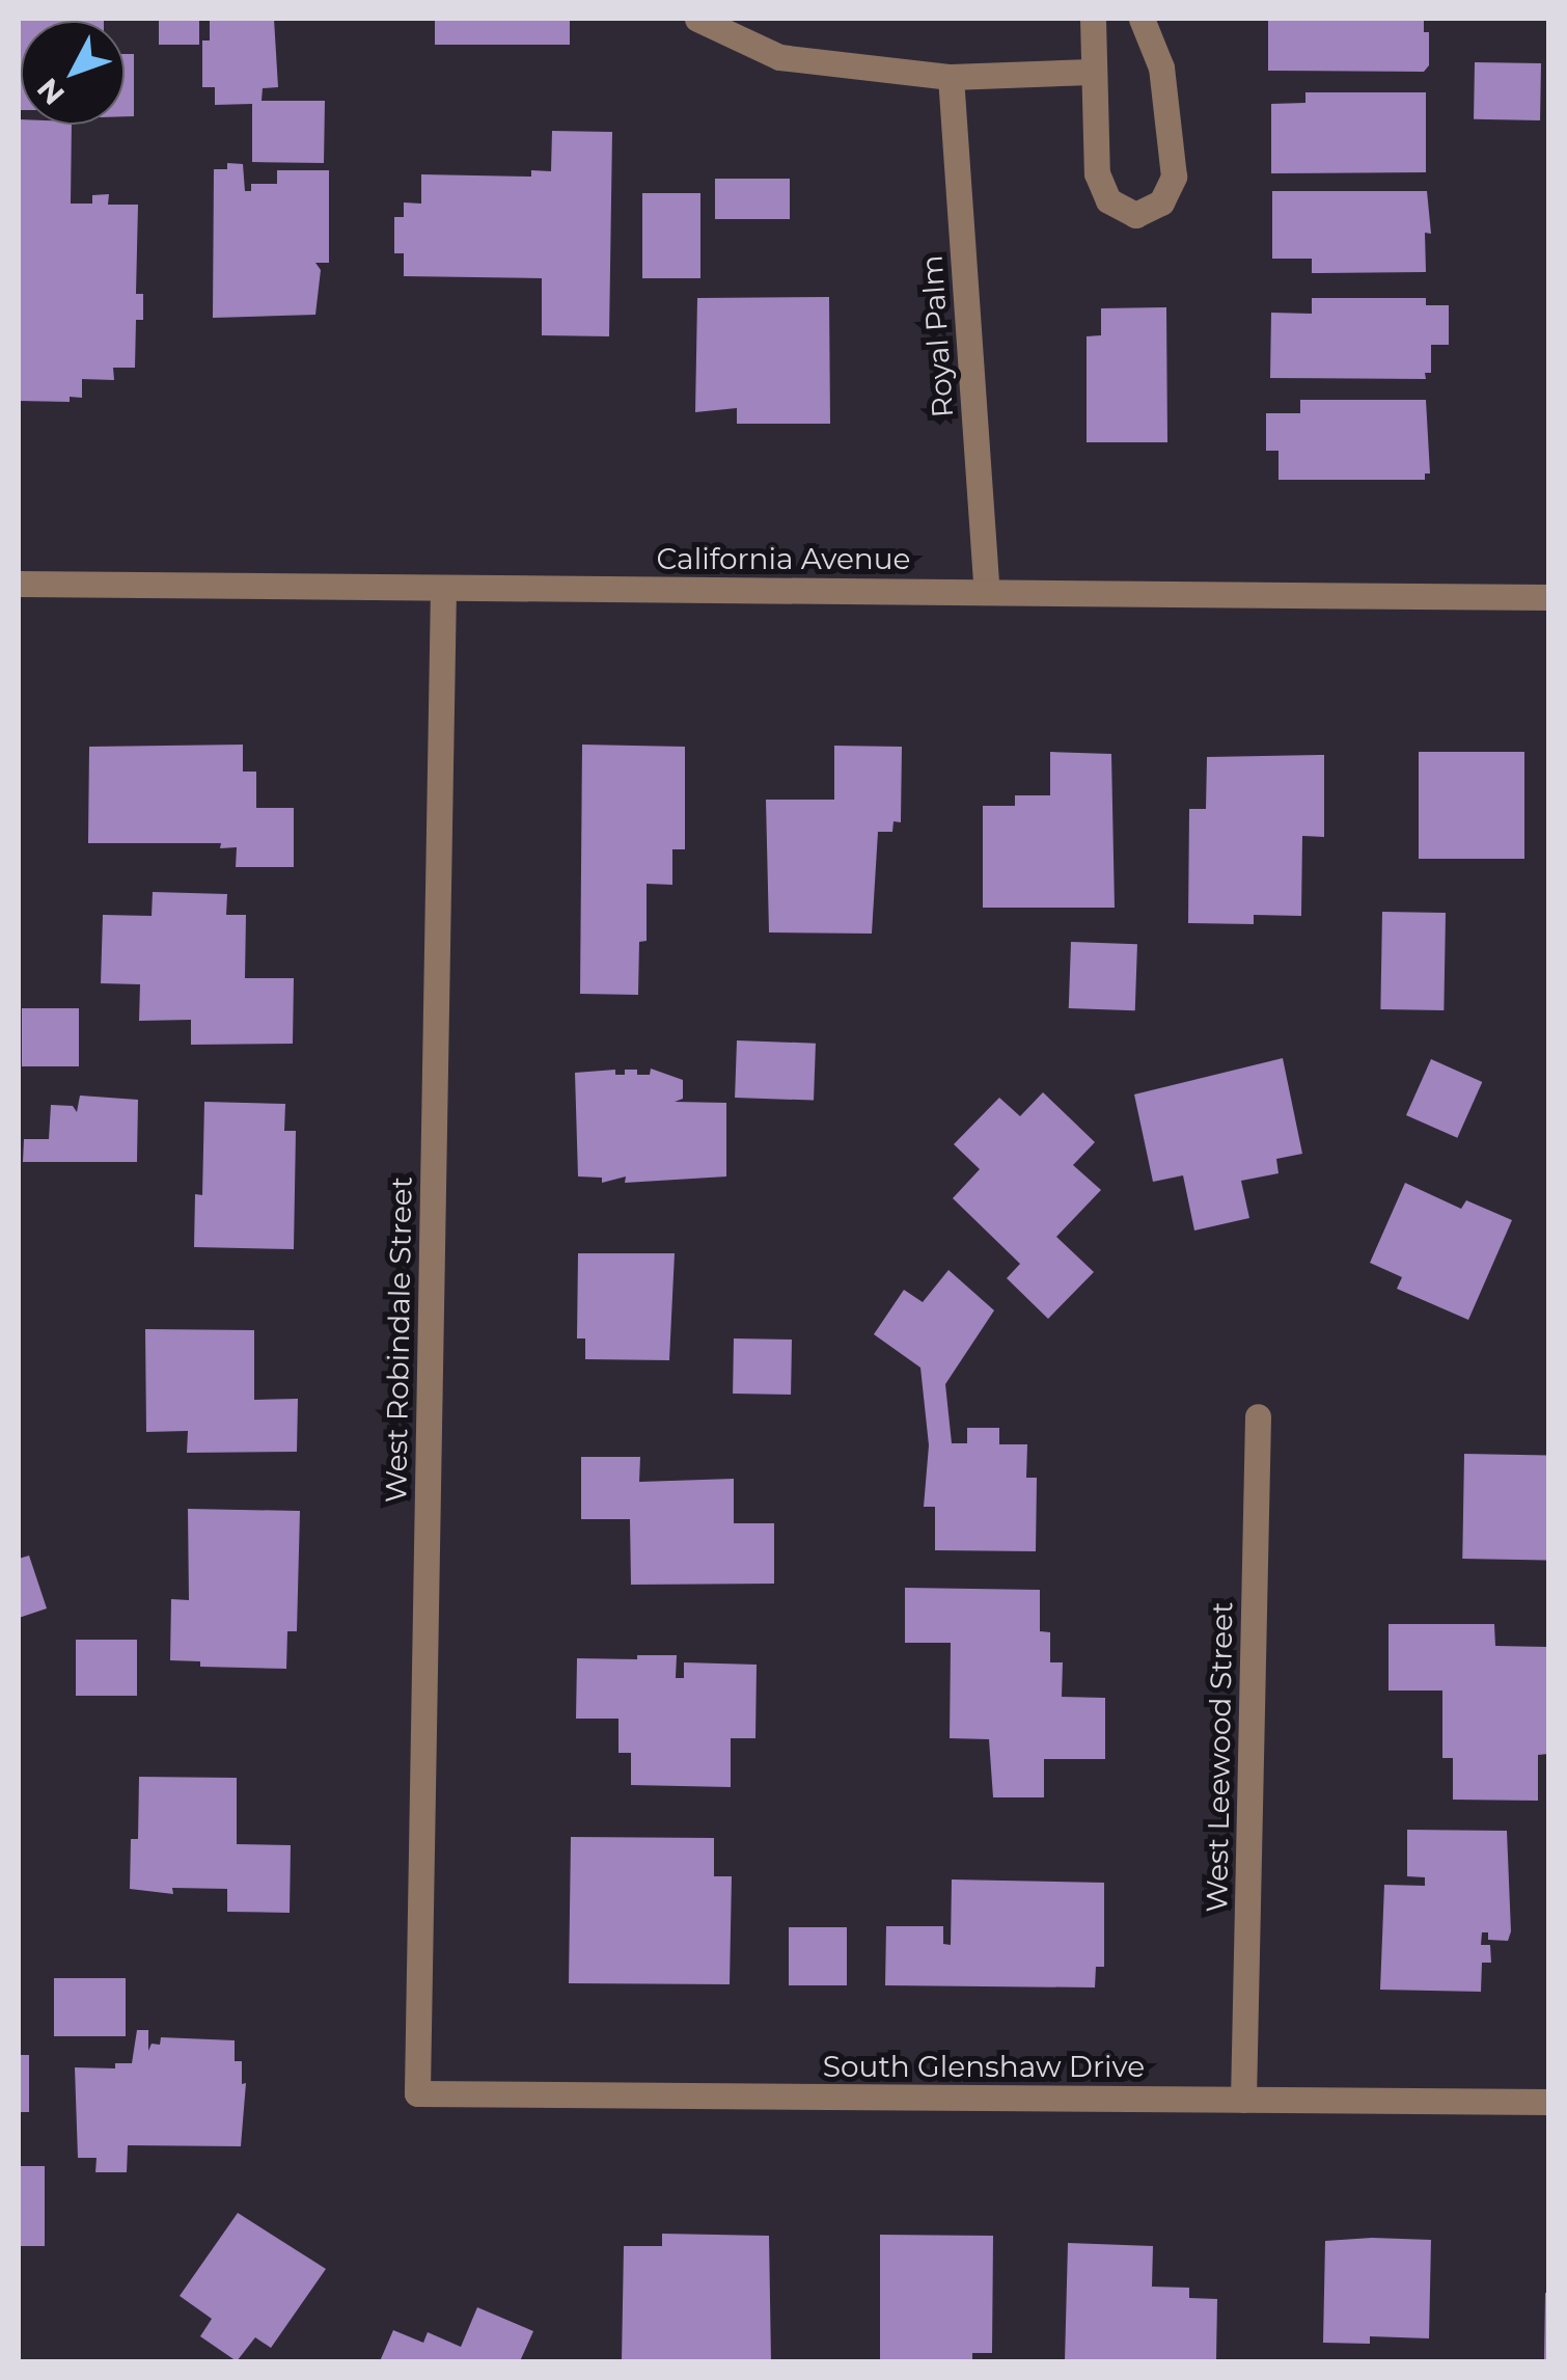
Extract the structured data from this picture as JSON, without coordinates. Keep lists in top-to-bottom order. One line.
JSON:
{"streets":{"street":["Royal Palm","California Avenue","West Robindale Street","West Leewood Street","South Glenshaw Drive"]},"crossings":[["Royal Palm","California Avenue"],["California Avenue","West Robindale Street"],["West Robindale Street","South Glenshaw Drive"],["West Leewood Street","South Glenshaw Drive"]],"north":"bottom left"}
